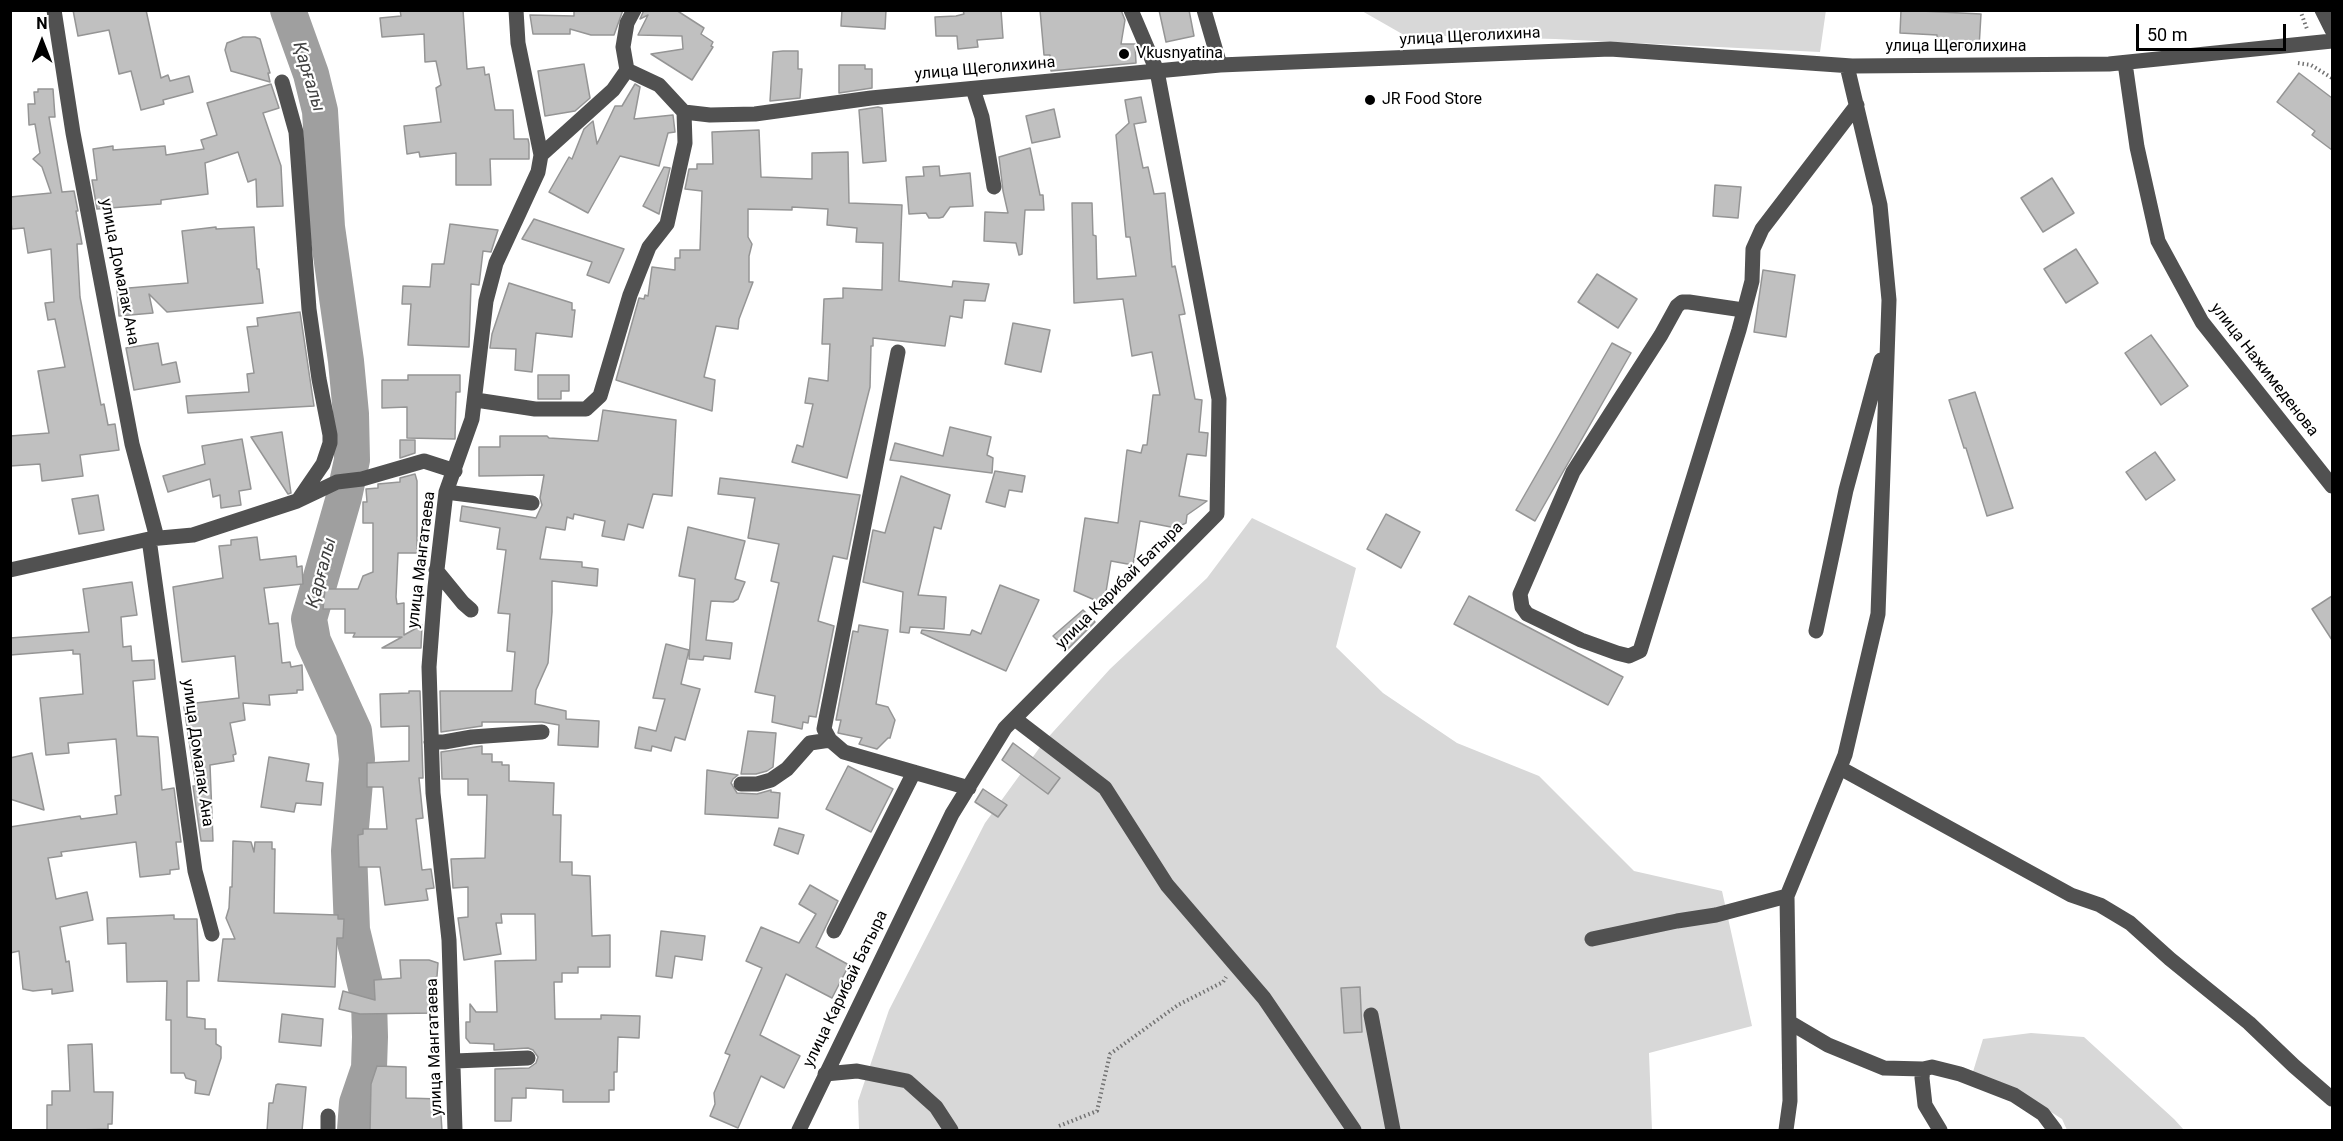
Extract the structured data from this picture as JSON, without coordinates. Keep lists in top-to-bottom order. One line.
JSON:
{"streets":{"street":["улица Щеголихина","улица Домалак Ана","улица Нажимеденова","улица Мангатаева","улица Карибай Батыра"]},"crossings":[["улица Щеголихина","улица Нажимеденова"],["улица Щеголихина","улица Карибай Батыра"]],"water":["Қарғалы"],"places":["Vkusnyatina","JR Food Store"],"scale_bar":"50 m","north":"top"}
